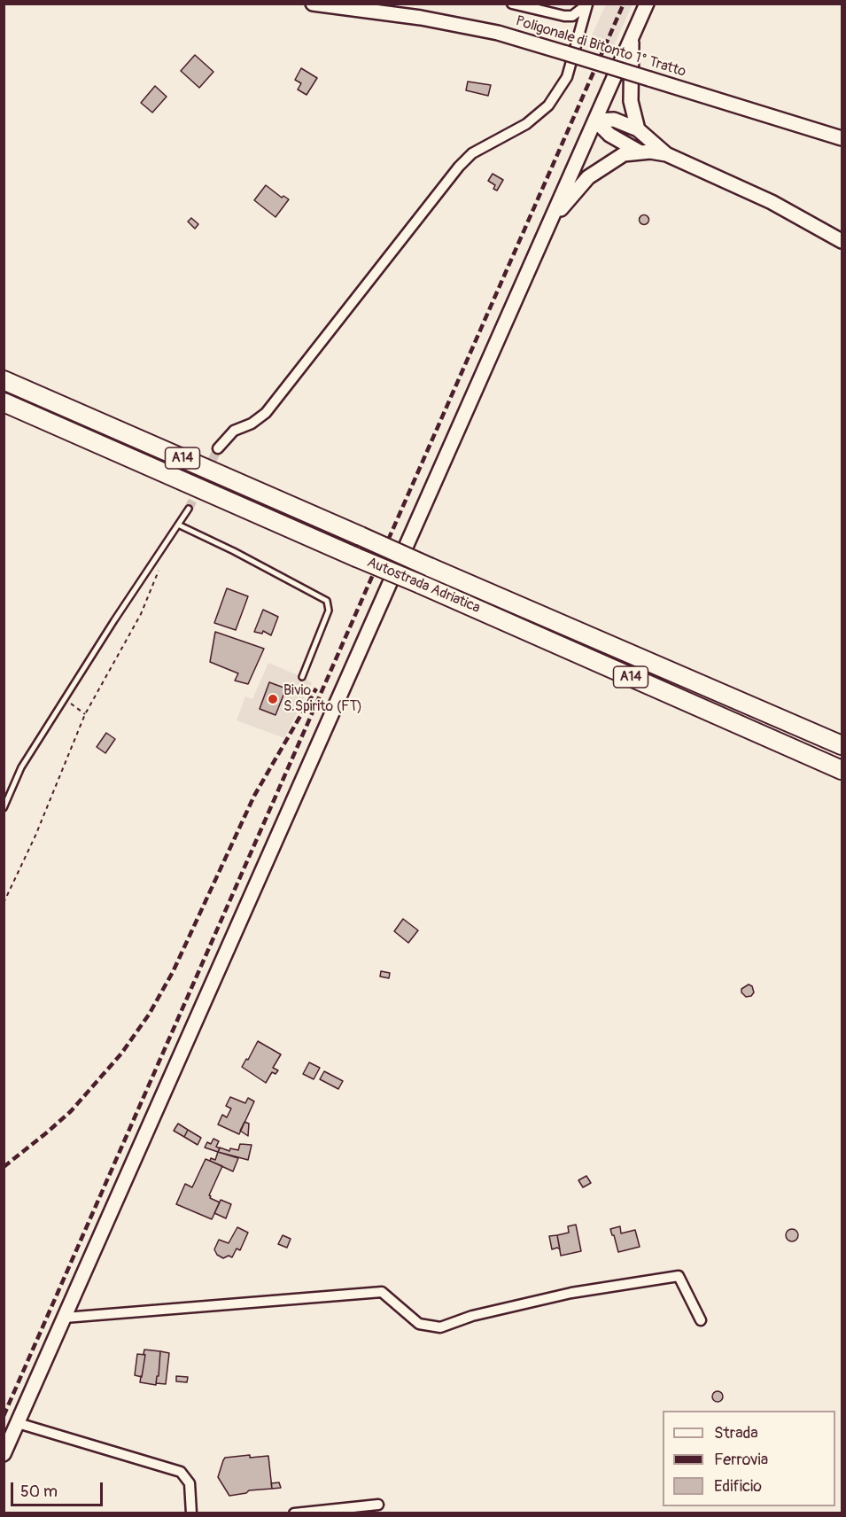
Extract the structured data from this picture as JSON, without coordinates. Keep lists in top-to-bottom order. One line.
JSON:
{"streets":{"highway":["A14","Autostrada Adriatica"],"main road":["Poligonale di Bitonto 1° Tratto"]},"places":["Bivio S.Spirito (FT)"],"legend":["Strada","Ferrovia","Edificio"],"scale_bar":"50 m"}
